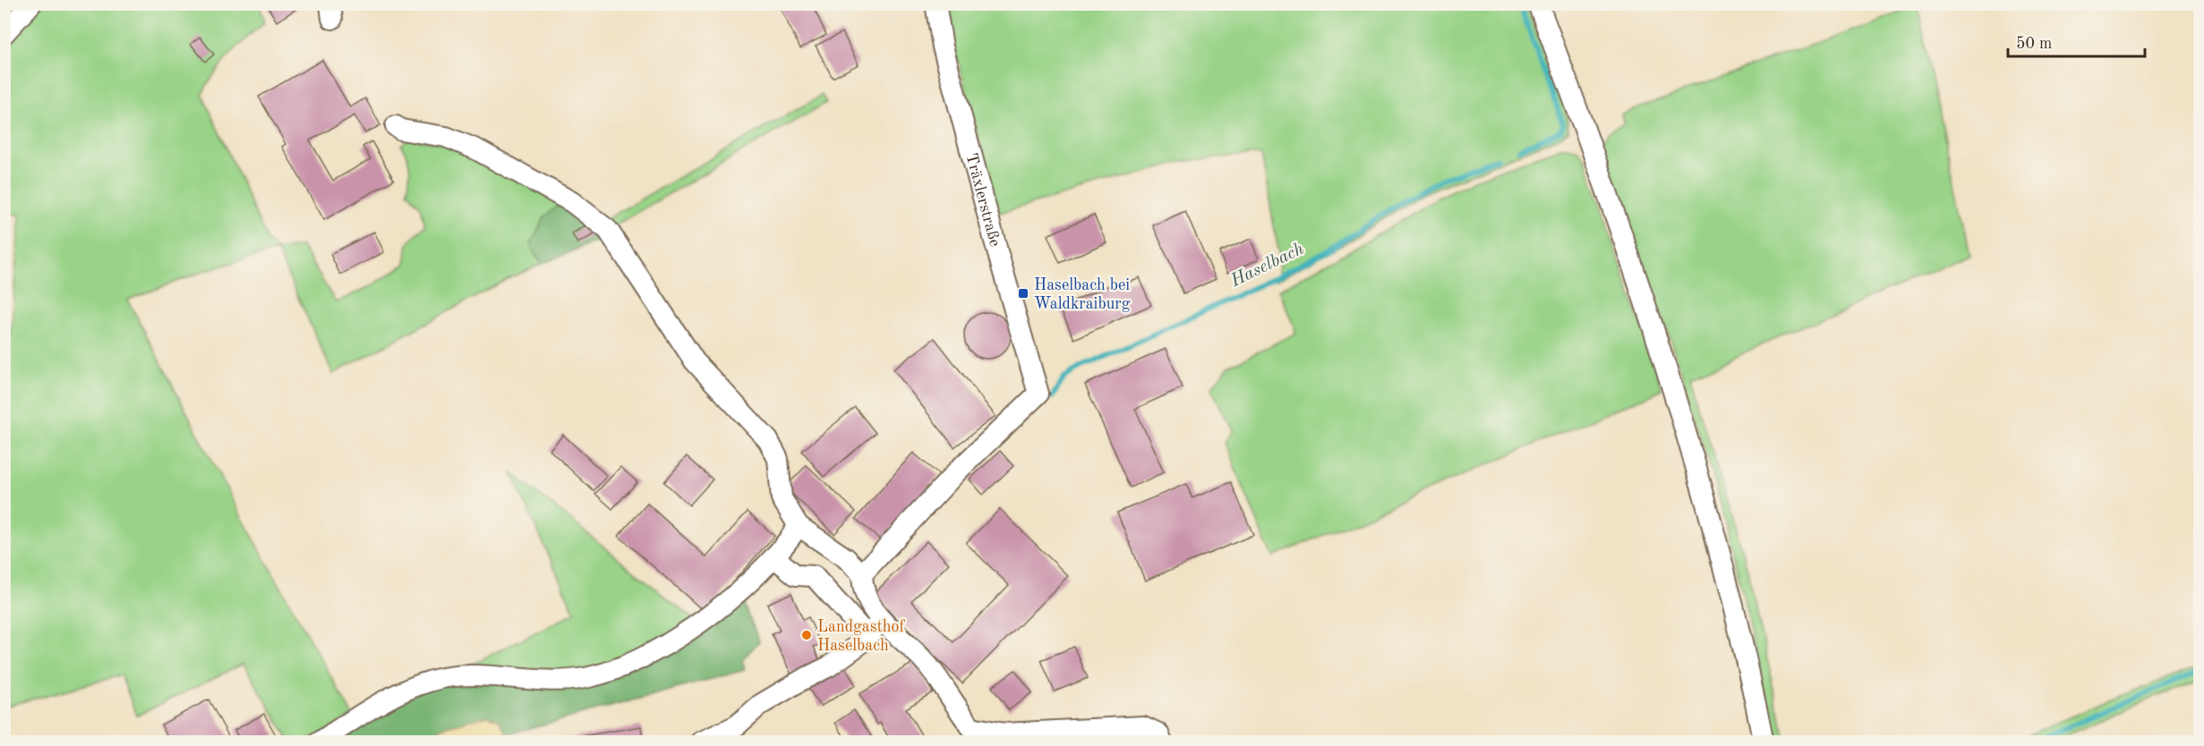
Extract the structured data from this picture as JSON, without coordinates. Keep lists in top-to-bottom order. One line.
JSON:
{"streets":{"street":["Träxlerstraße"]},"water":["Haselbach"],"places":{"transit":["Haselbach bei Waldkraiburg"],"other":["Landgasthof Haselbach"]},"scale_bar":"50 m"}
